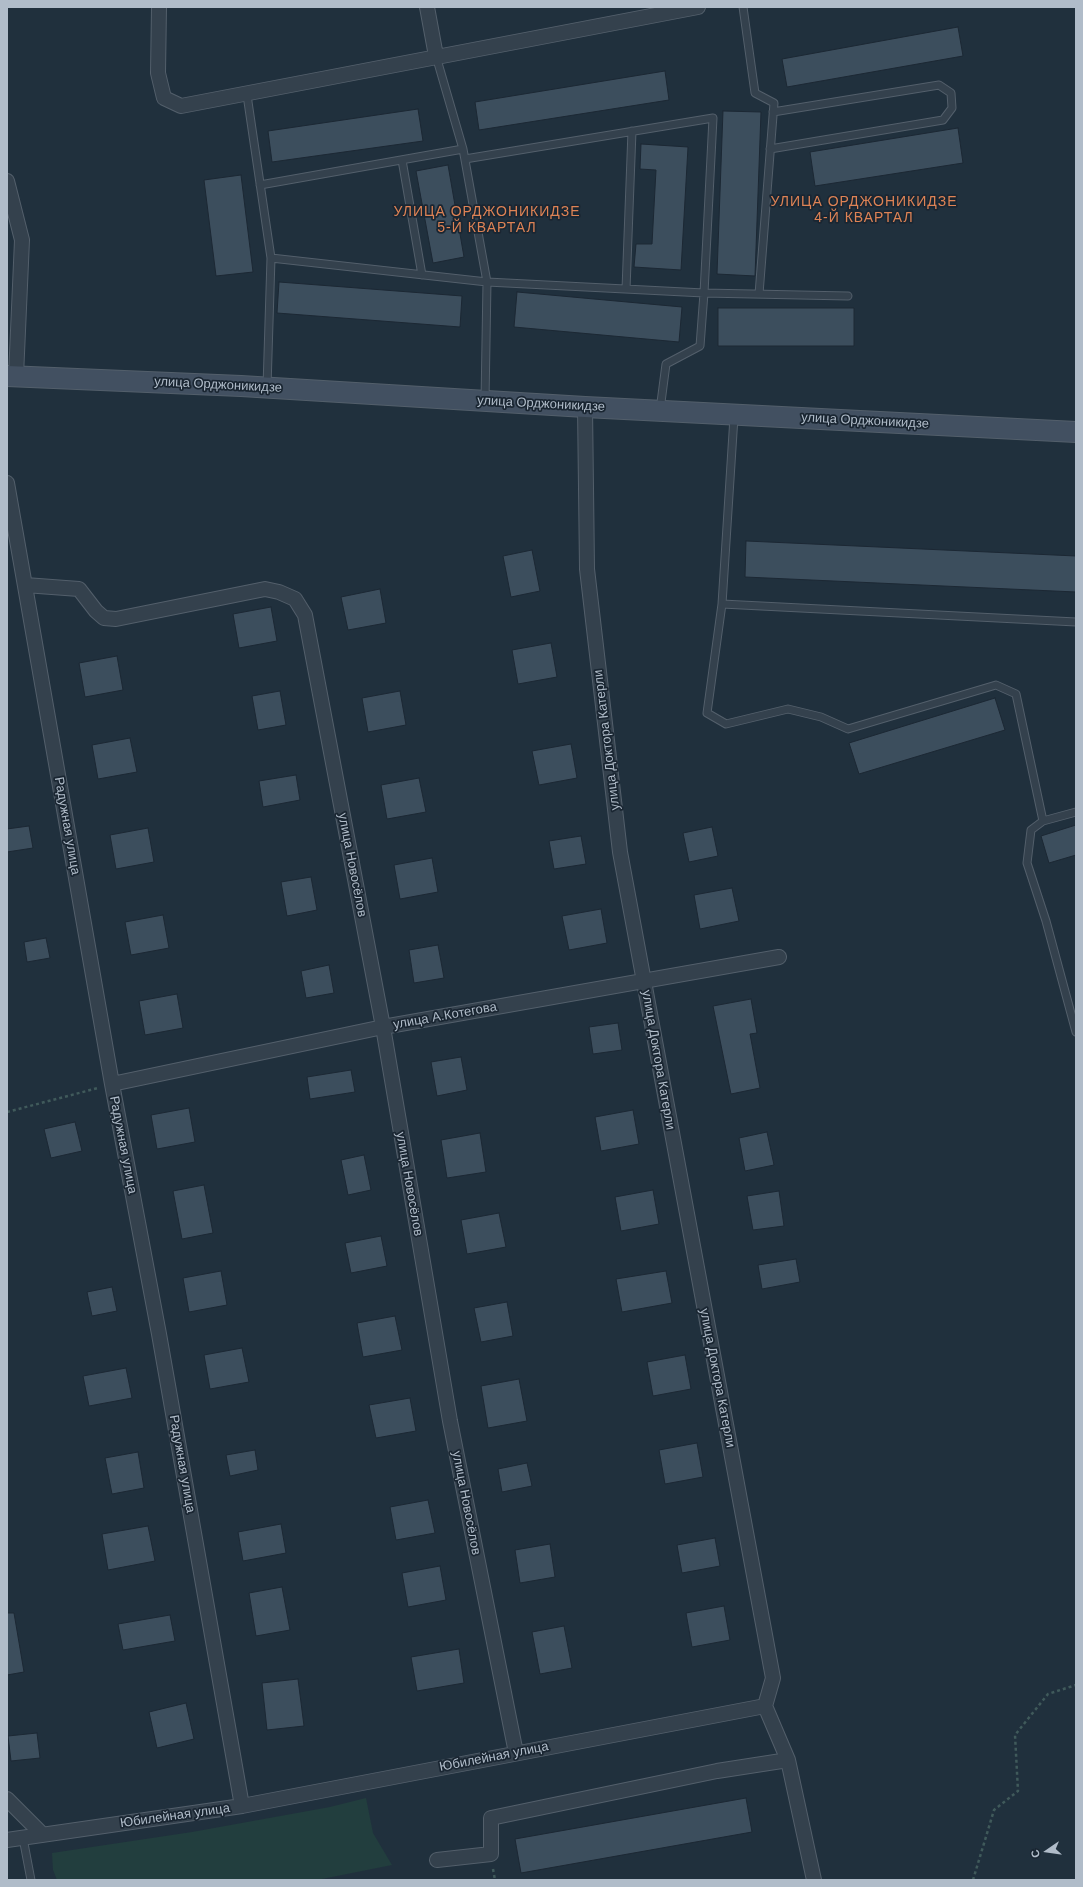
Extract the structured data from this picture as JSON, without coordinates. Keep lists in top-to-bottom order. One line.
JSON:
{"streets":{"main road":["улица Орджоникидзе"],"street":["улица Доктора Катерли","Радужная улица","улица Новосёлов","улица А.Котегова","Юбилейная улица"]},"crossings":[["улица Орджоникидзе","улица Доктора Катерли"],["улица Доктора Катерли","улица А.Котегова"],["улица Доктора Катерли","Юбилейная улица"],["Радужная улица","улица Новосёлов"],["Радужная улица","улица А.Котегова"],["Радужная улица","Юбилейная улица"],["улица Новосёлов","улица А.Котегова"],["улица Новосёлов","Юбилейная улица"]],"districts":["УЛИЦА ОРДЖОНИКИДЗЕ 4-Й КВАРТАЛ","УЛИЦА ОРДЖОНИКИДЗЕ 5-Й КВАРТАЛ"],"north":"left"}
